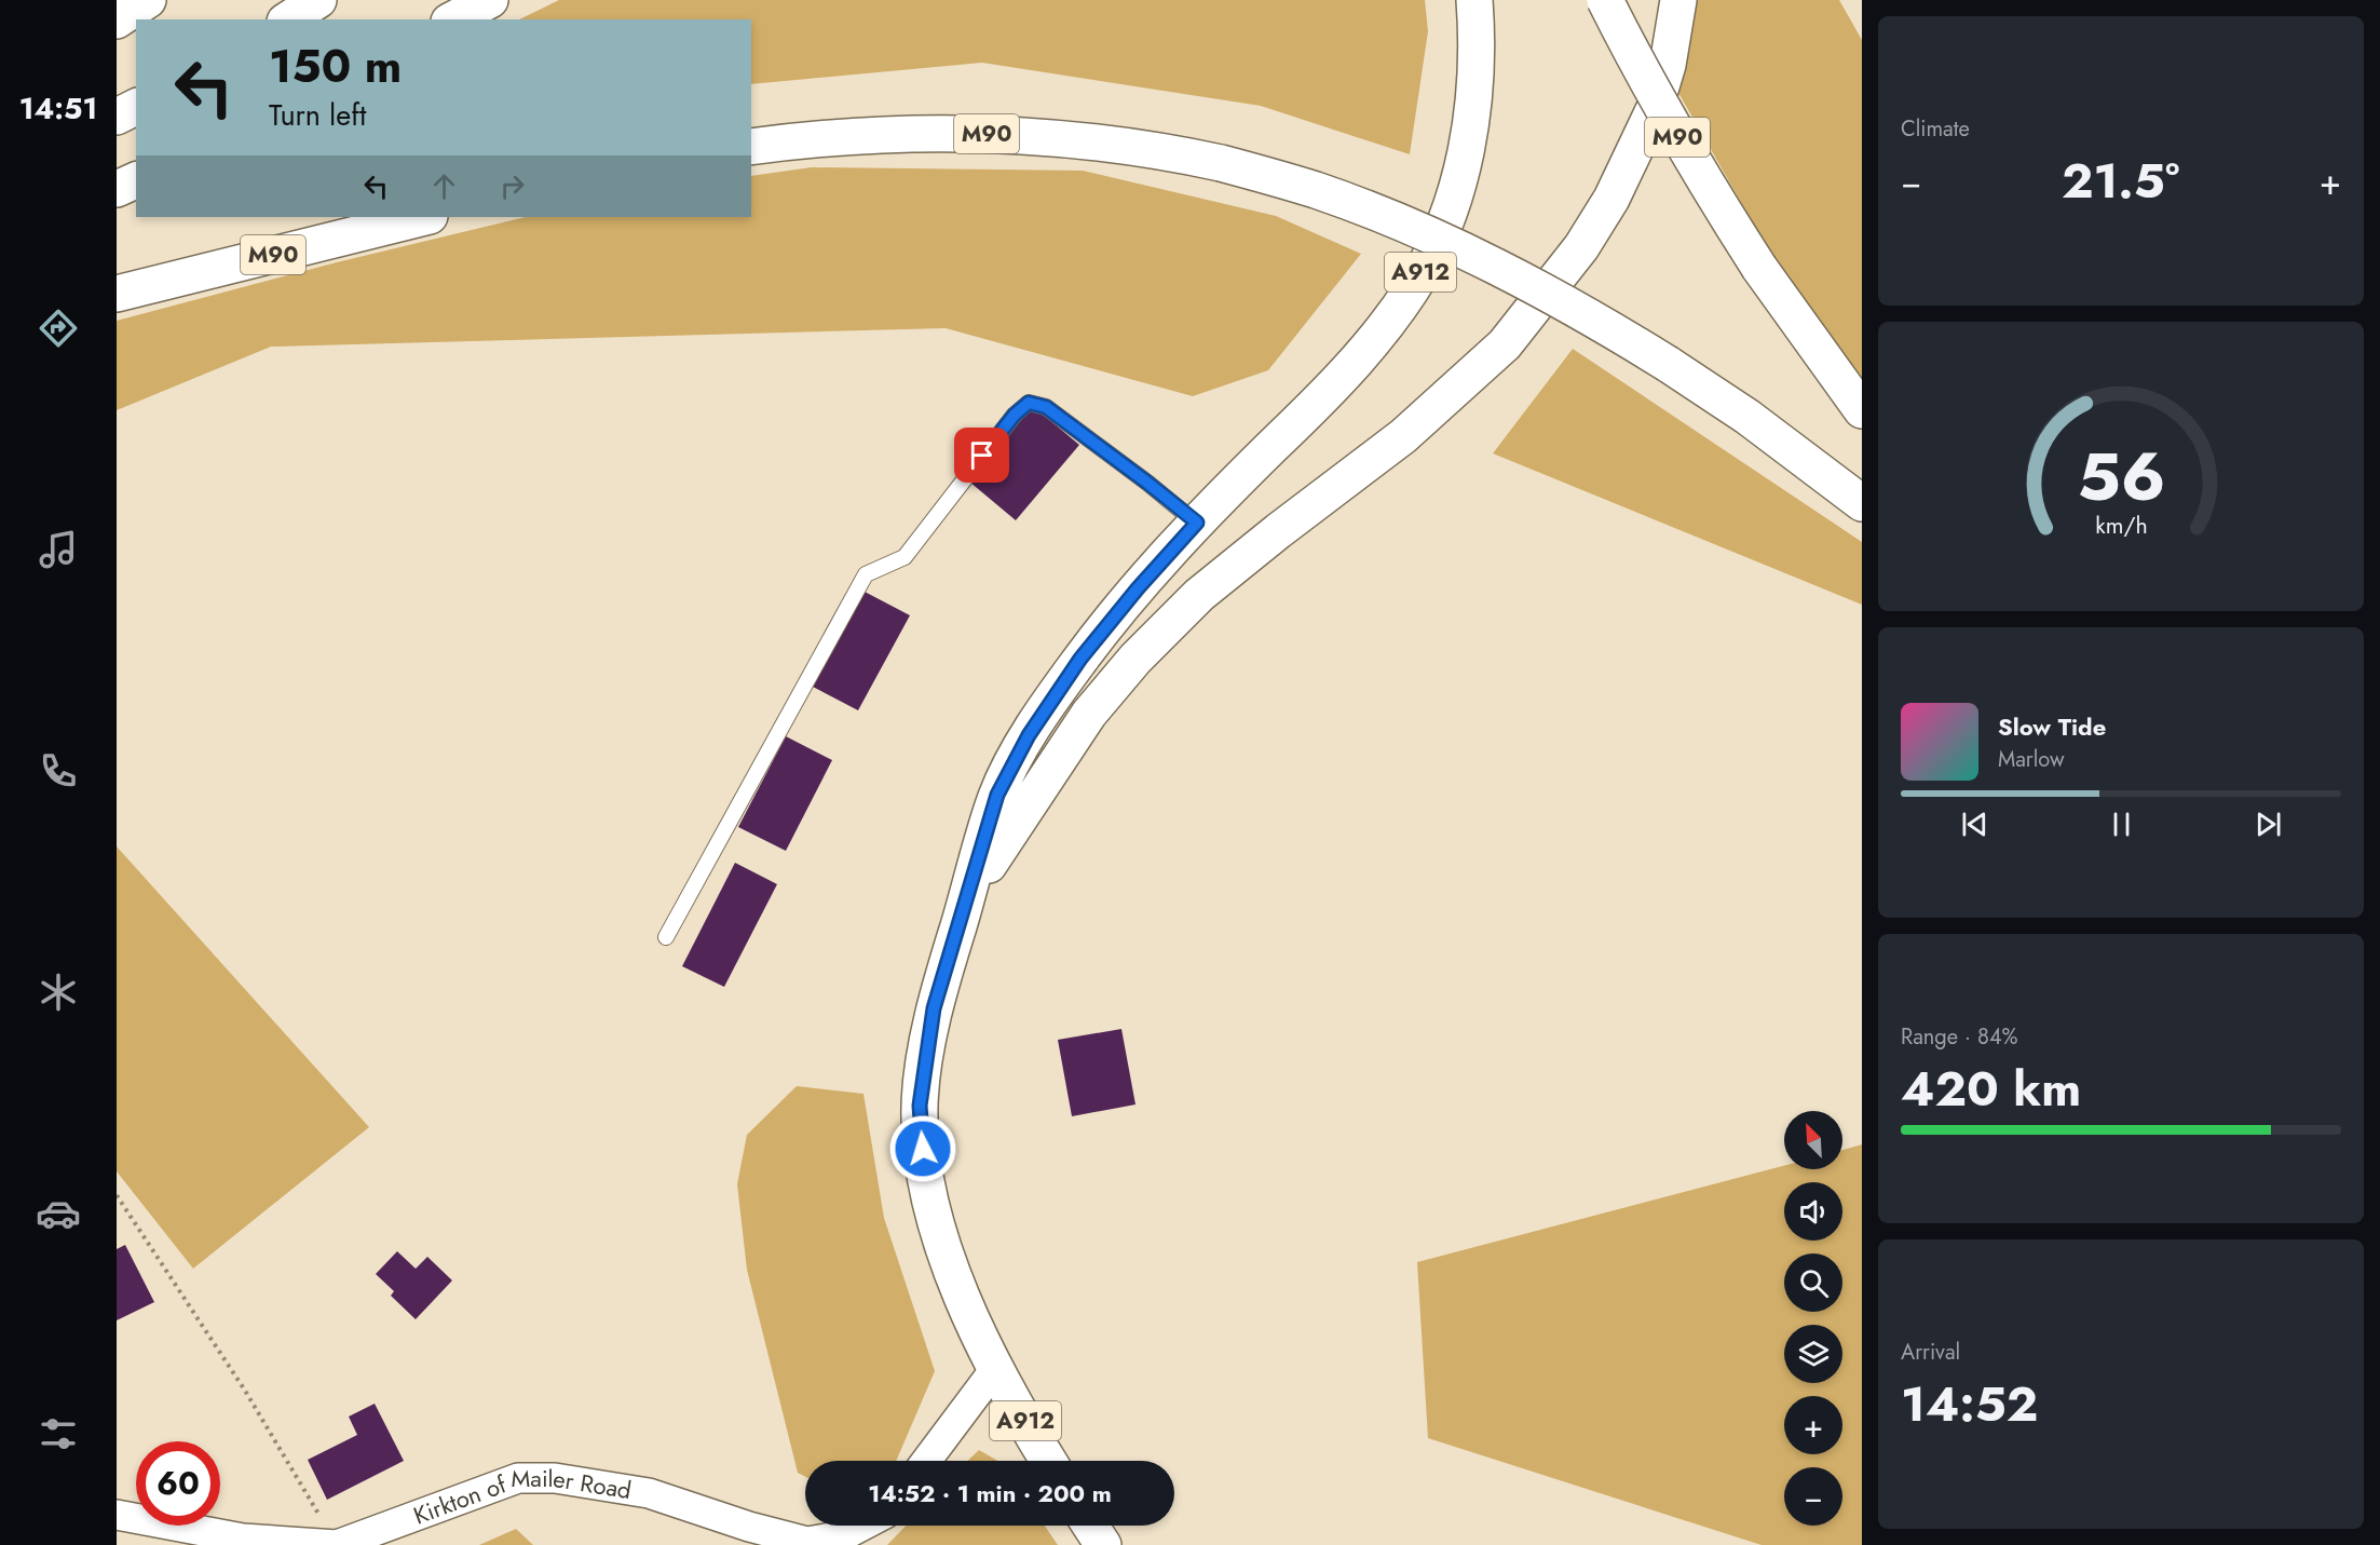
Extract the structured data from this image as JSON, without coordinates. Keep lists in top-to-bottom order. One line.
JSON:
{"streets":{"main road":["M90","A912"],"street":["Kirkton of Mailer Road"]},"north":"top left","page":{"tabs":"14:51","tile":["Climate",["Range · 84%","420 km"],["Arrival","14:52"]],"turn":["150 m","Turn left"],"heat":["−","21.5°","+"],"song":["Slow Tide","Marlow"],"map_buttons":["+","−"],"limit":"60","trip":"14:52 · 1 min · 200 m","gauge":["56","km/h"]}}
